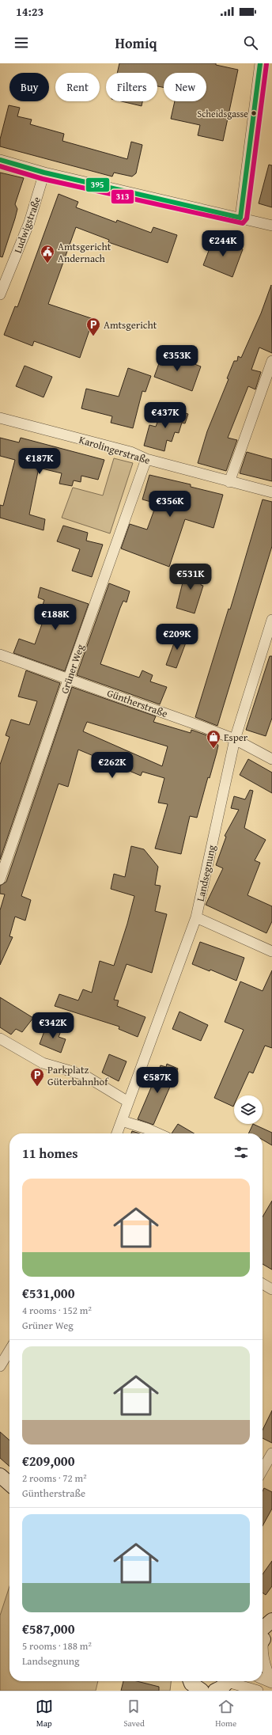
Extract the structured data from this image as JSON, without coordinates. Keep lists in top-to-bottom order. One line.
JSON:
{"streets":{"street":["Ludwigstraße","Karolingerstraße","Grüner Weg","Güntherstraße","Landsegnung"]},"crossings":[["Karolingerstraße","Grüner Weg"],["Grüner Weg","Güntherstraße"],["Güntherstraße","Landsegnung"]],"places":{"other":["Scheidsgasse"],"public building":["Amtsgericht Andernach"],"parking":["Amtsgericht","Parkplatz Güterbahnhof"],"shop":["Esper"]},"lines":["transit line 395","transit line 313"],"page":{"status":"14:23","header":"Homiq","chip":["Buy","Rent","Filters","New"],"price":["€244K","€353K","€437K","€187K","€356K","€531K","€188K","€209K","€262K","€342K","€587K"],"heading":"11 homes","list":[{"name":"€531,000","note":"4 rooms · 152 m² · Grüner Weg"},{"name":"€209,000","note":"2 rooms · 72 m² · Güntherstraße"},{"name":"€587,000","note":"5 rooms · 188 m² · Landsegnung"}],"tabs":["Map","Saved","Home"]}}
